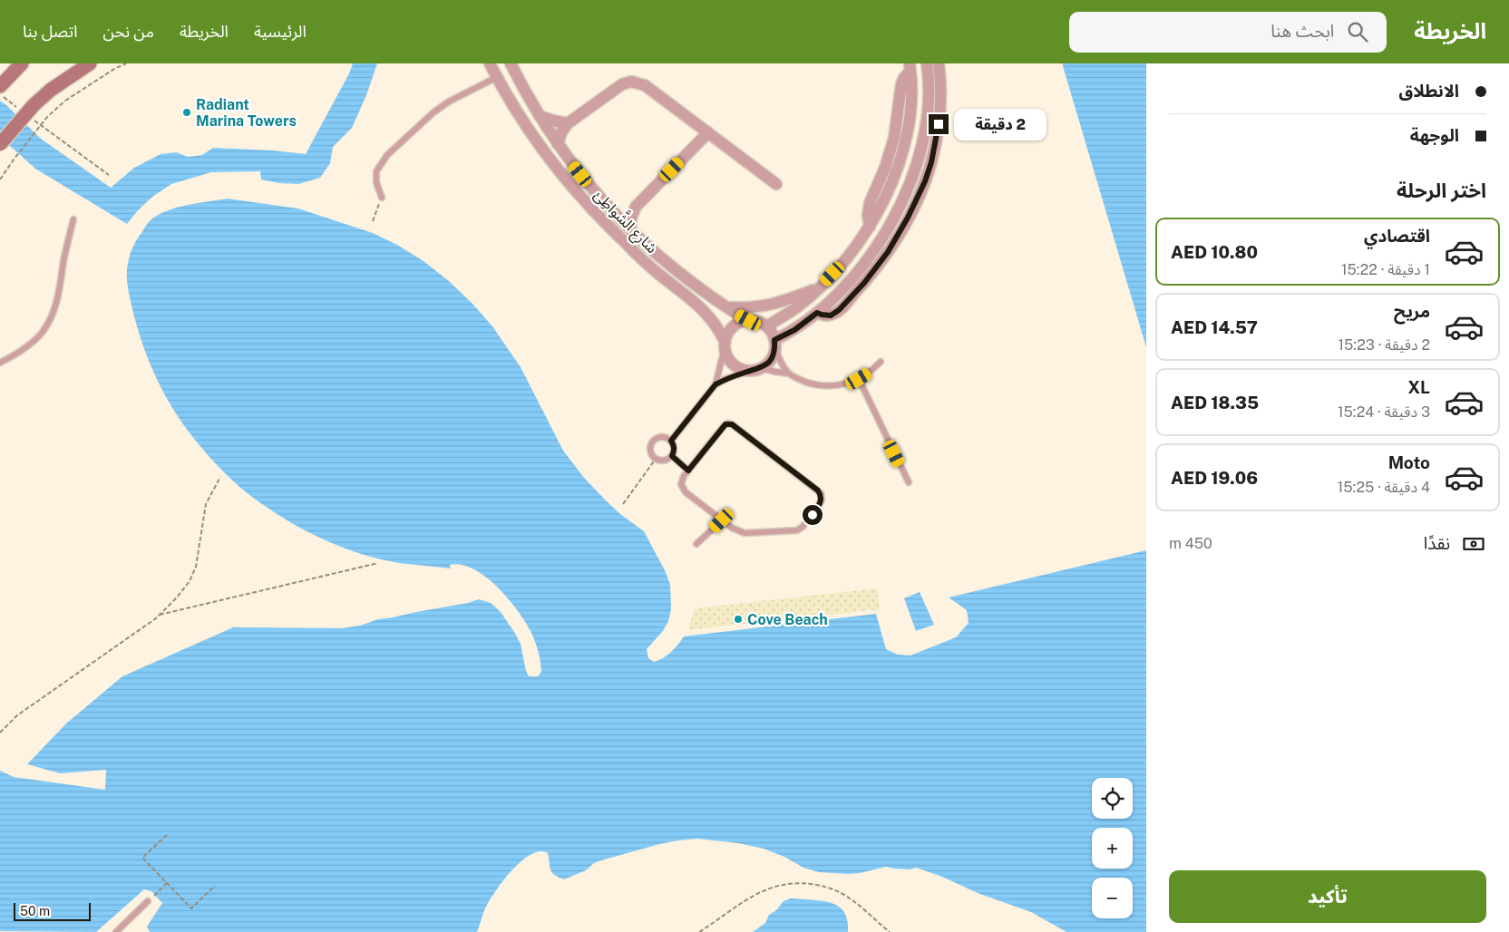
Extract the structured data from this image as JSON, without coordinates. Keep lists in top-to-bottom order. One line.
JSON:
{"streets":{"street":["شارع الشَّواطِئ"]},"places":["Radiant Marina Towers","Cove Beach"],"scale_bar":"50 m","page":{"header":"الخريطة","search":"ابحث هنا","nav":["الرئيسية","الخريطة","من نحن","اتصل بنا"],"banner":["الانطلاق","الوجهة"],"bubble":"2 دقيقة","heading":"اختر الرحلة","list":[{"name":"اقتصادي","note":"1 دقيقة · 15:22","value":"AED 10.80"},{"name":"مريح","note":"2 دقيقة · 15:23","value":"AED 14.57"},{"name":"XL","note":"3 دقيقة · 15:24","value":"AED 18.35"},{"name":"Moto","note":"4 دقيقة · 15:25","value":"AED 19.06"}],"pay":["نقدًا","450 m"],"map_buttons":["+","−"],"buttons":"تأكيد","scale":"50 m"}}
